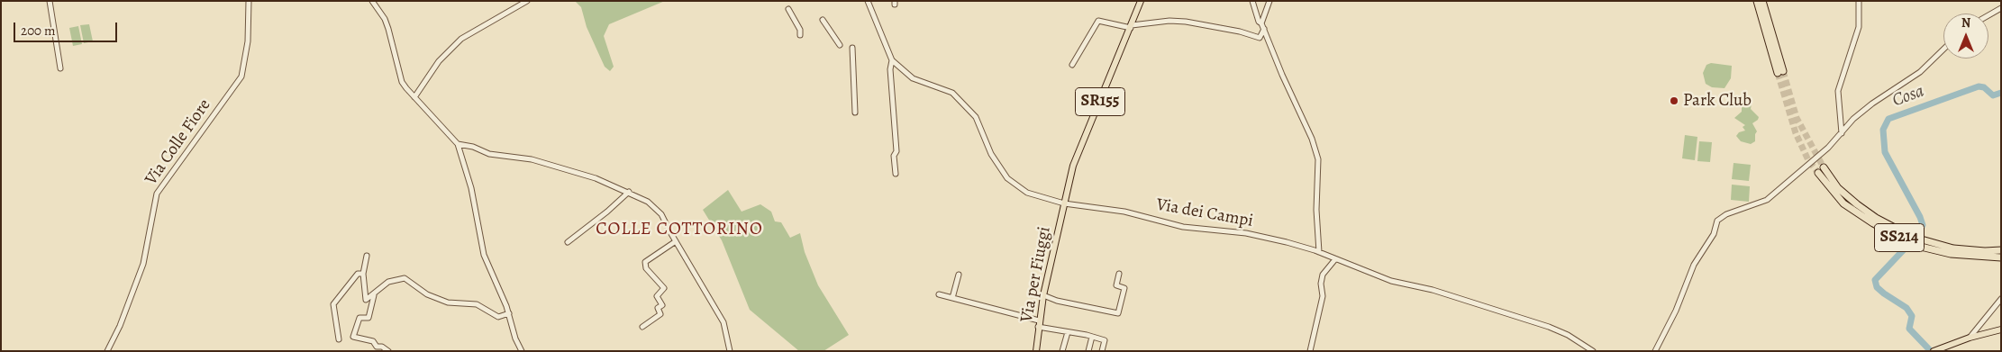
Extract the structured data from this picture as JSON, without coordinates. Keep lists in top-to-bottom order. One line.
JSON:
{"streets":{"highway":["SS214"],"main road":["SR155","Via per Fiuggi"],"street":["Via Colle Fiore","Via dei Campi"]},"crossings":[["SR155","Via dei Campi"],["SR155","Via per Fiuggi"],["Via dei Campi","Via per Fiuggi"]],"districts":["COLLE COTTORINO"],"water":["Cosa"],"places":["Park Club"],"scale_bar":"200 m","north":"top"}
